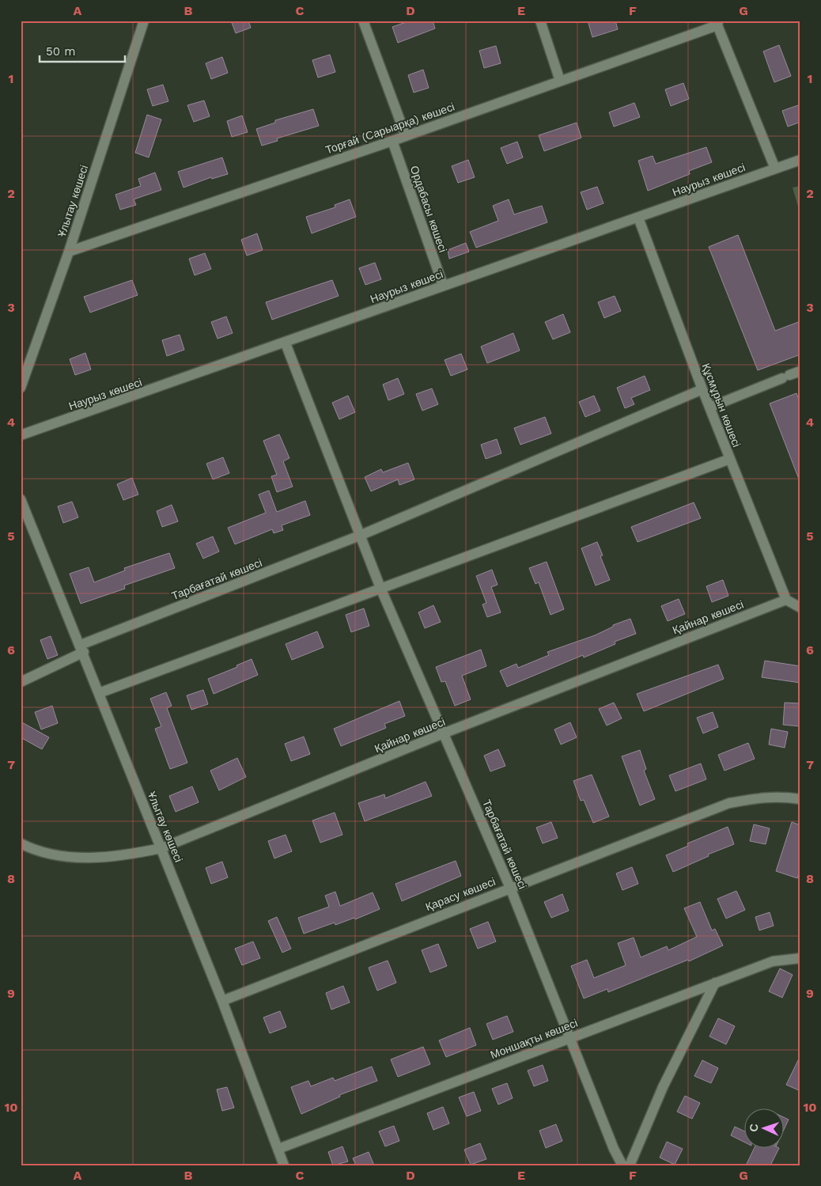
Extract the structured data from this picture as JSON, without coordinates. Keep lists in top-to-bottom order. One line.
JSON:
{"streets":{"street":["Торғай (Сарыарқа) көшесі","Наурыз көшесі","Ұлытау көшесі","Ордабасы көшесі","Құсмұрын көшесі","Тарбағатай көшесі","Қайнар көшесі","Қарасу көшесі","Моншақты көшесі"]},"crossings":[["Торғай (Сарыарқа) көшесі","Ұлытау көшесі"],["Торғай (Сарыарқа) көшесі","Ордабасы көшесі"],["Наурыз көшесі","Ордабасы көшесі"],["Наурыз көшесі","Құсмұрын көшесі"],["Наурыз көшесі","Тарбағатай көшесі"],["Ұлытау көшесі","Тарбағатай көшесі"],["Ұлытау көшесі","Қайнар көшесі"],["Ұлытау көшесі","Қарасу көшесі"],["Ұлытау көшесі","Моншақты көшесі"],["Құсмұрын көшесі","Қайнар көшесі"],["Тарбағатай көшесі","Қайнар көшесі"],["Тарбағатай көшесі","Қарасу көшесі"],["Тарбағатай көшесі","Моншақты көшесі"]],"scale_bar":"50 m","north":"left","grid":{"columns":["A","B","C","D","E","F","G"],"rows":["1","2","3","4","5","6","7","8","9","10"]}}
